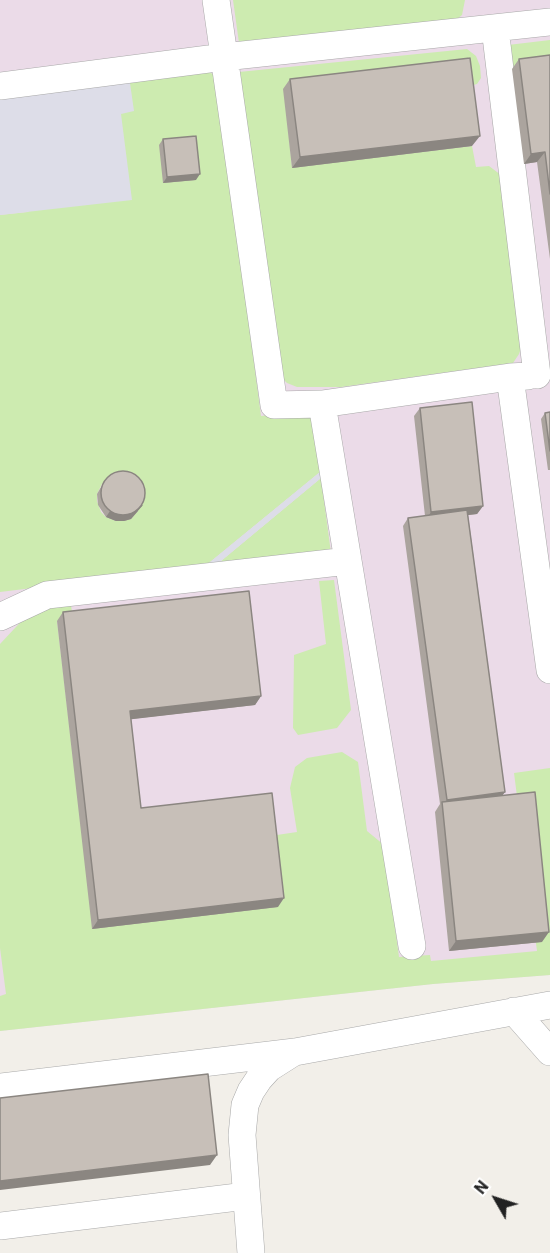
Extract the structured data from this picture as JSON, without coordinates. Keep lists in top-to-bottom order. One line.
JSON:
{"north":"top left"}
